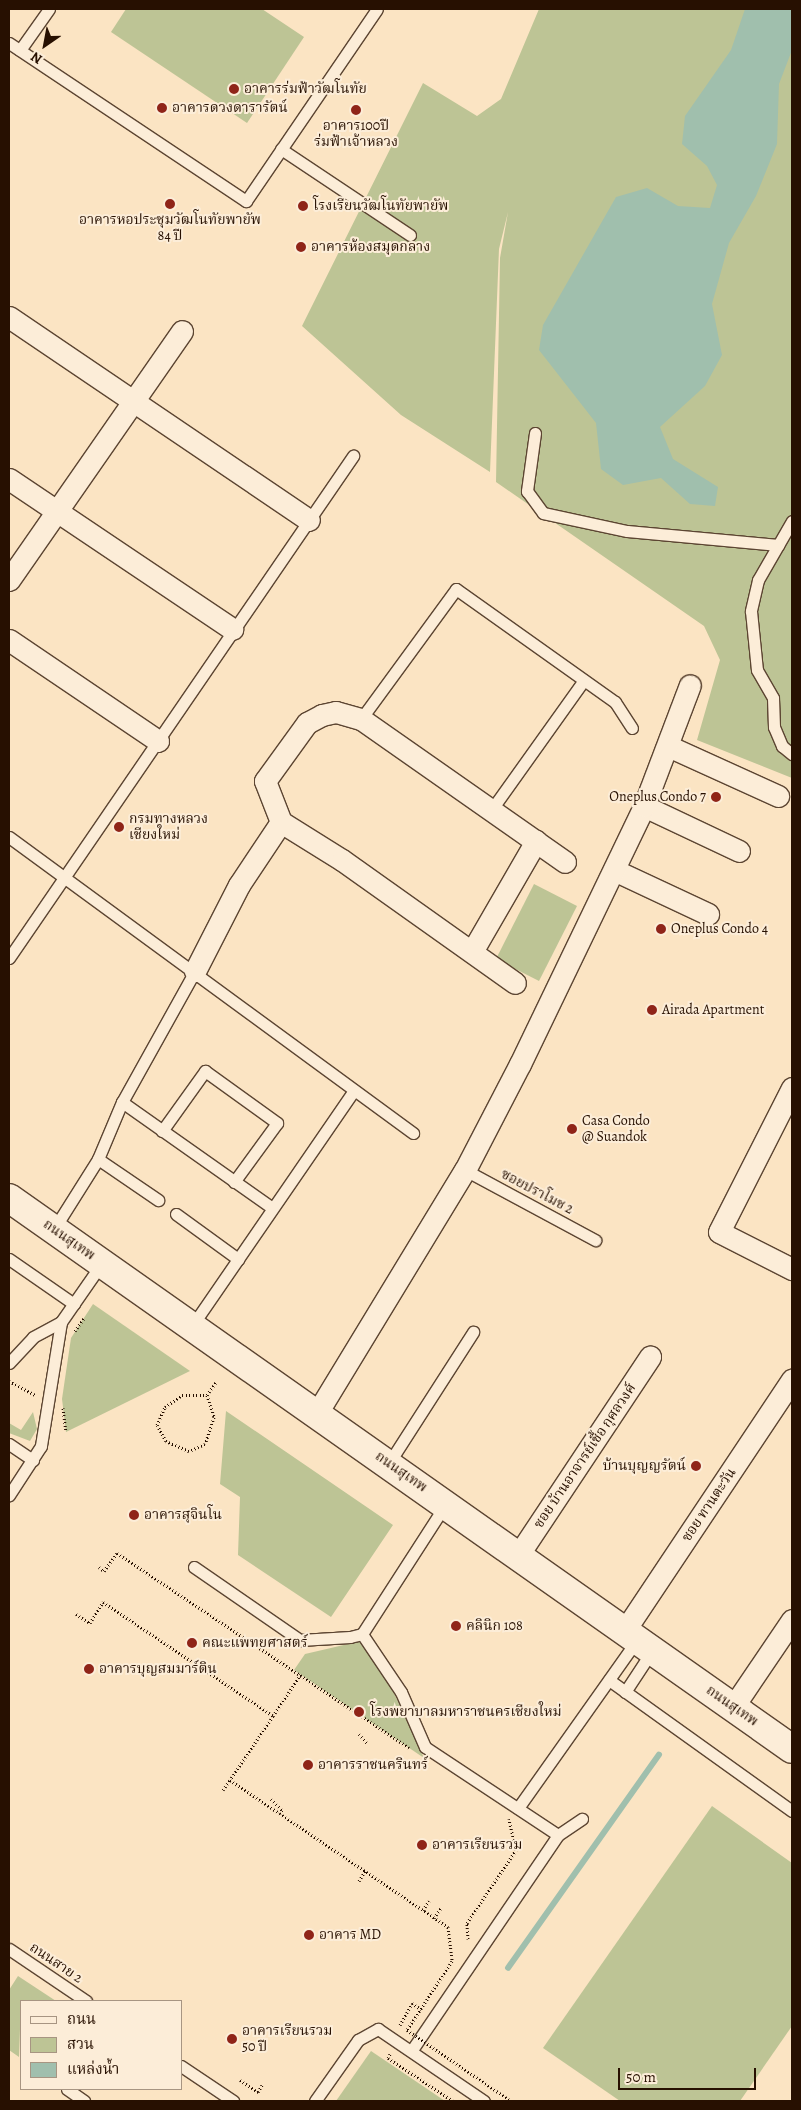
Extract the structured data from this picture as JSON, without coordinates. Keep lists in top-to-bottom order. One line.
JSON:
{"streets":{"main road":["ถนนสุเทพ"],"street":["ซอย บ้านอาจารย์เชื้อ กุศลวงศ์","ซอย ทานตะวัน"],"lane":["ซอยปราโมช 2","ถนนสาย 2"]},"crossings":[["ถนนสุเทพ","ซอย บ้านอาจารย์เชื้อ กุศลวงศ์"],["ถนนสุเทพ","ซอย ทานตะวัน"]],"places":["อาคารร่มฟ้าวัฒโนทัย","อาคารดวงดารารัตน์","อาคาร100ปี ร่มฟ้าเจ้าหลวง","อาคารหอประชุมวัฒโนทัยพายัพ 84 ปี","โรงเรียนวัฒโนทัยพายัพ","อาคารห้องสมุดกลาง","Oneplus Condo 7","กรมทางหลวง เชียงใหม่","Oneplus Condo 4","Airada Apartment","Casa Condo @ Suandok","บ้านบุญญรัตน์","อาคารสุจินโน","คลินิก 108","คณะแพทยศาสตร์","อาคารบุญสมมาร์ติน","โรงพยาบาลมหาราชนครเชียงใหม่","อาคารราชนครินทร์","อาคารเรียนรวม","อาคาร MD","อาคารเรียนรวม 50 ปี"],"legend":["ถนน","สวน","แหล่งน้ำ"],"scale_bar":"50 m","north":"bottom left"}
